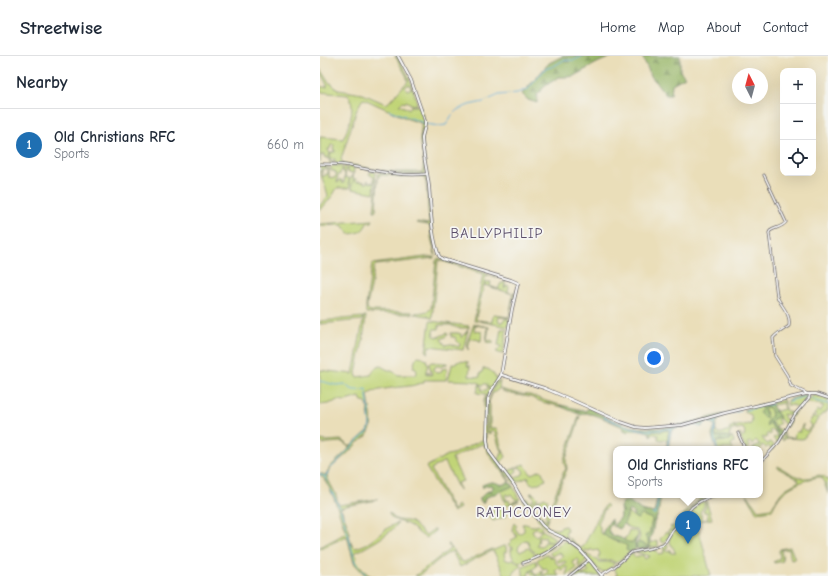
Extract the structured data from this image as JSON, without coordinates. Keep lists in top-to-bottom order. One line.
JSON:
{"districts":["BALLYPHILIP","RATHCOONEY"],"north":"top","page":{"header":"Streetwise","nav":["Home","Map","About","Contact"],"heading":"Nearby","map_buttons":["+","−"],"list":[{"mark":"1","name":"Old Christians RFC","note":"Sports","value":"660 m"}],"popup":["Old Christians RFC","Sports"],"pins":"1"}}
